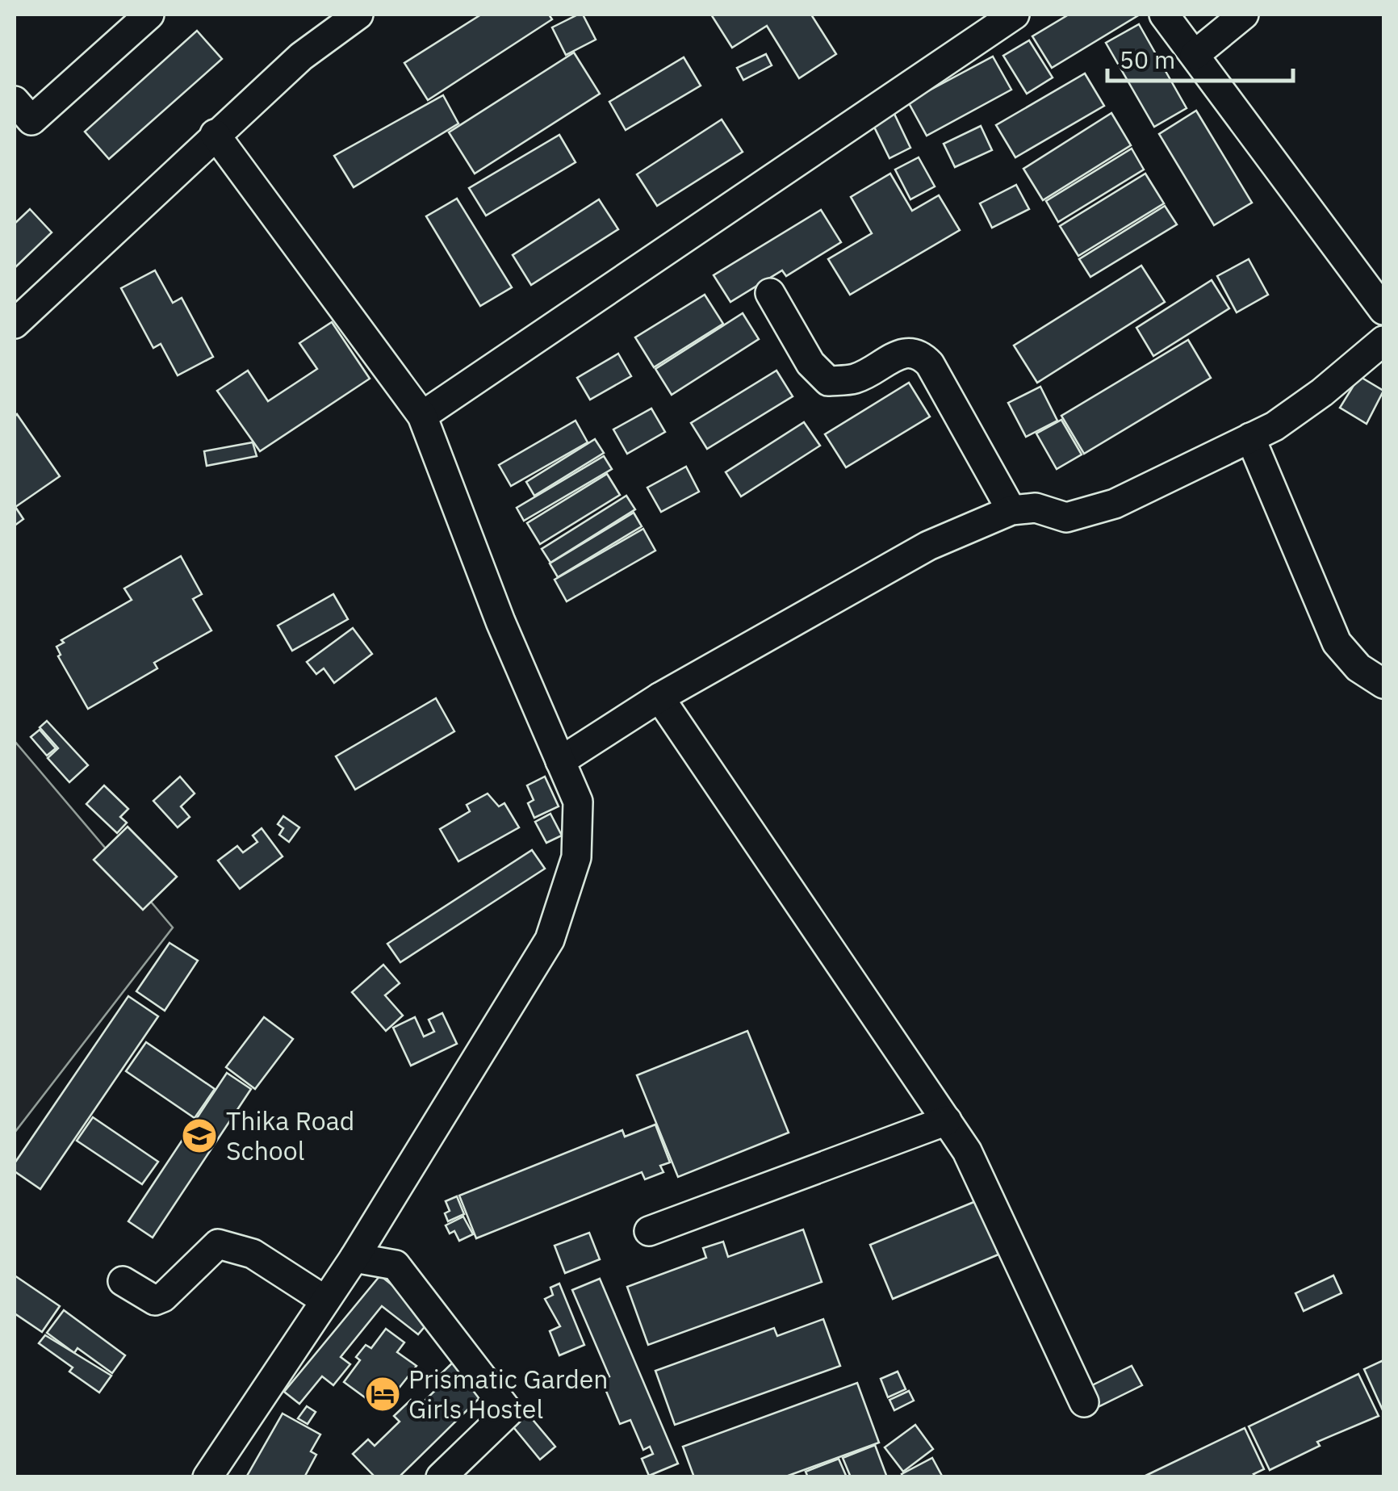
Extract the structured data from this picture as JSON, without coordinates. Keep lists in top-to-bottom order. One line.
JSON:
{"places":{"school or university":["Thika Road School"],"hotel":["Prismatic Garden Girls Hostel"]},"scale_bar":"50 m"}
